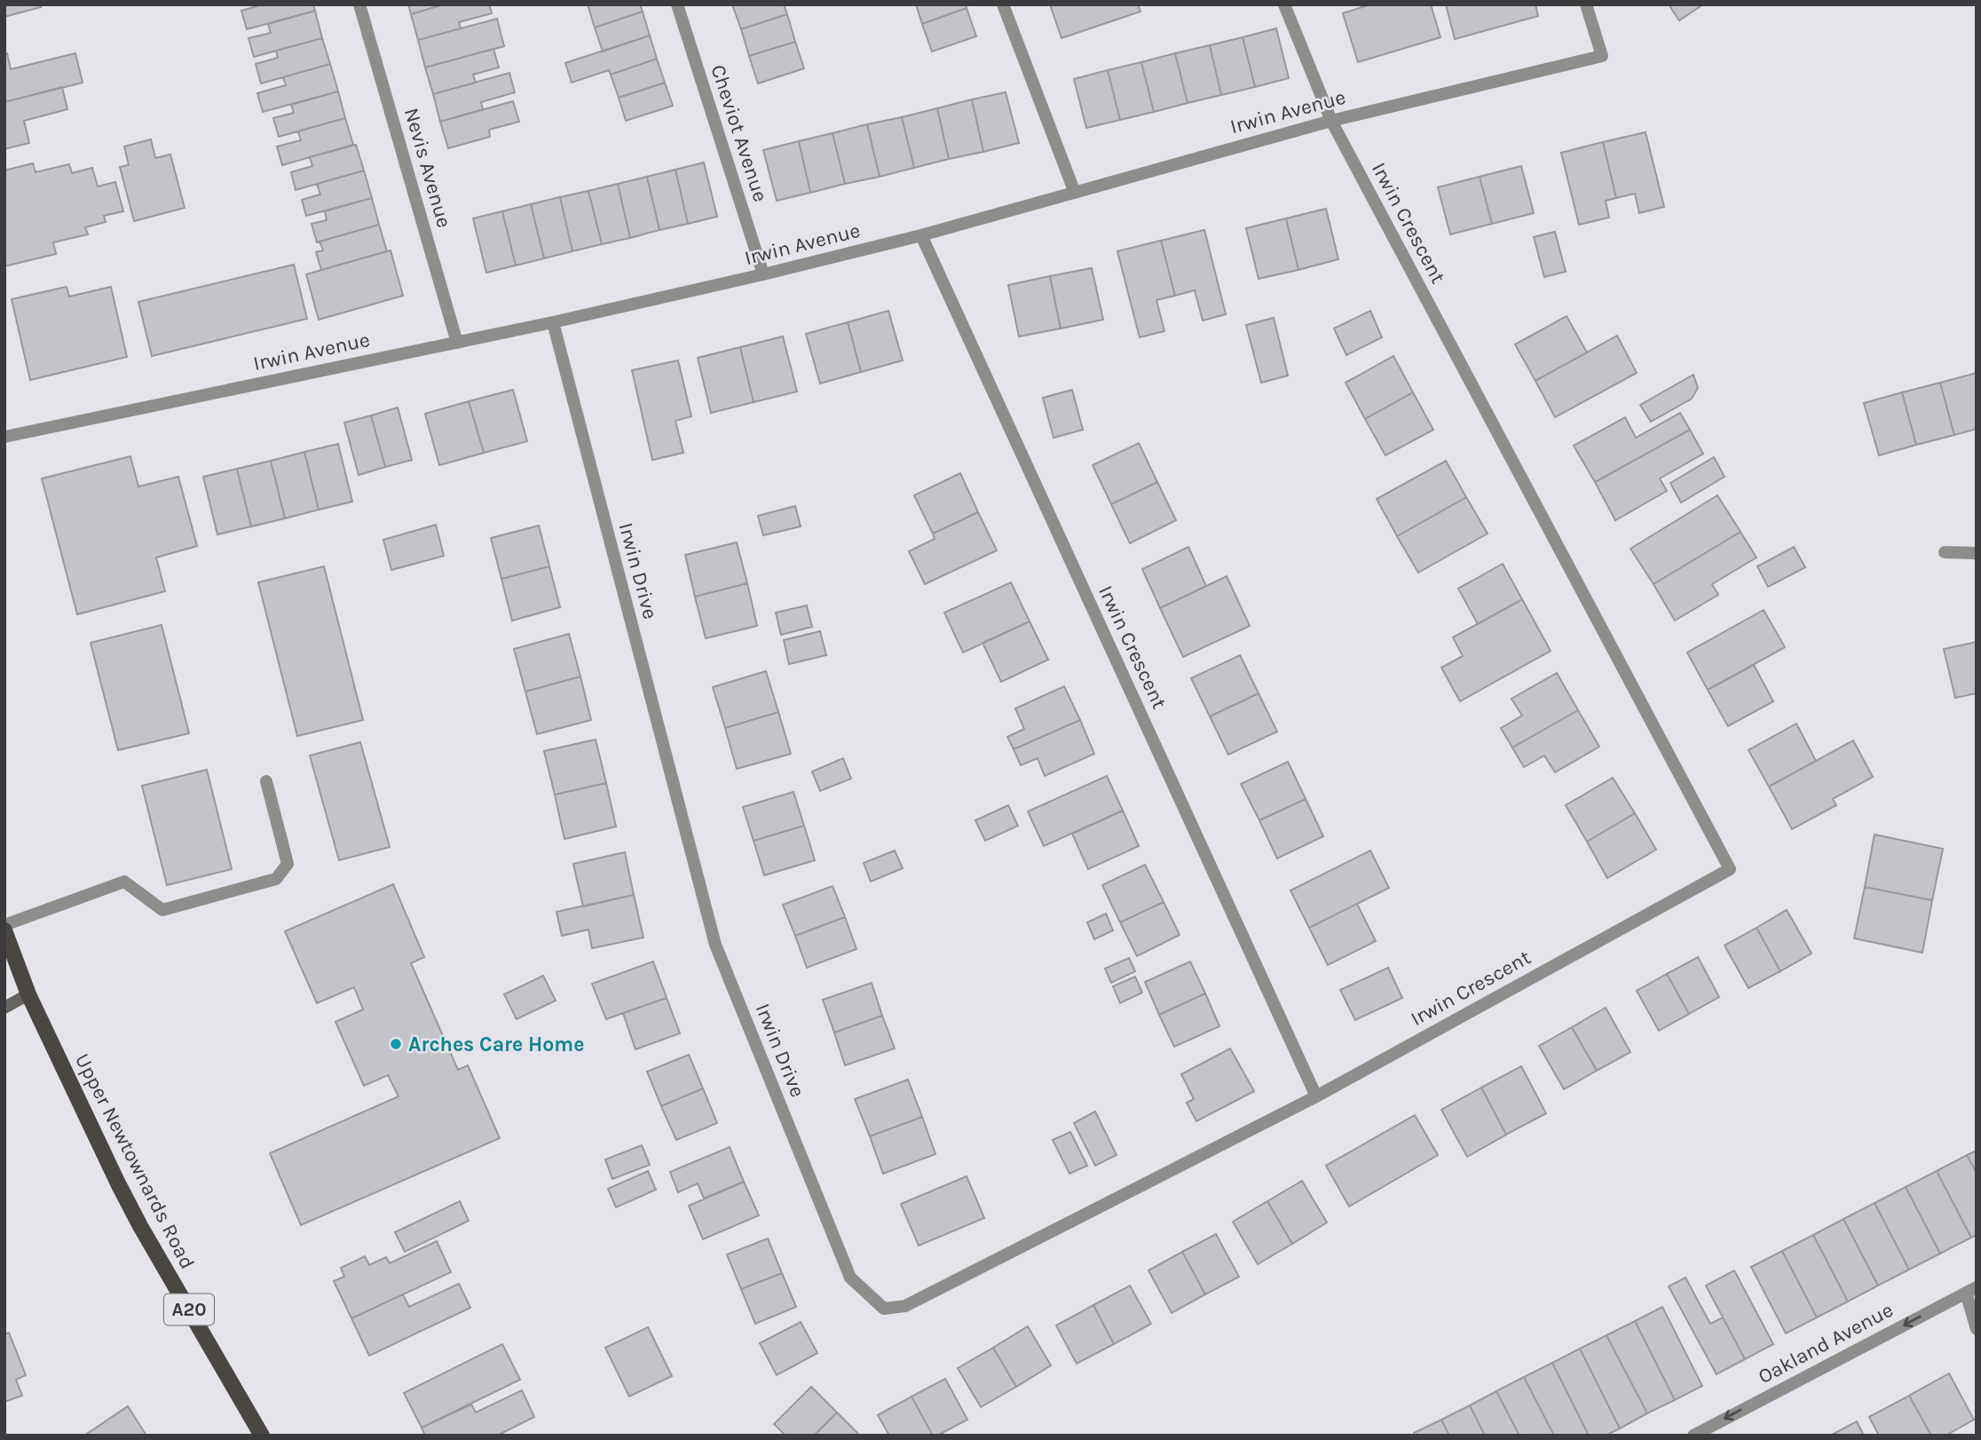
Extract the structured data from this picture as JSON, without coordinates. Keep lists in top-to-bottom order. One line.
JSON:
{"streets":{"main road":["Upper Newtownards Road","A20"],"street":["Irwin Avenue","Cheviot Avenue","Nevis Avenue","Irwin Crescent","Irwin Drive","Oakland Avenue"]},"crossings":[["Irwin Avenue","Cheviot Avenue"],["Irwin Avenue","Nevis Avenue"],["Irwin Avenue","Irwin Crescent"],["Irwin Avenue","Irwin Drive"],["Irwin Crescent","Irwin Drive"]],"one_way":["Oakland Avenue"],"places":["Arches Care Home"]}
